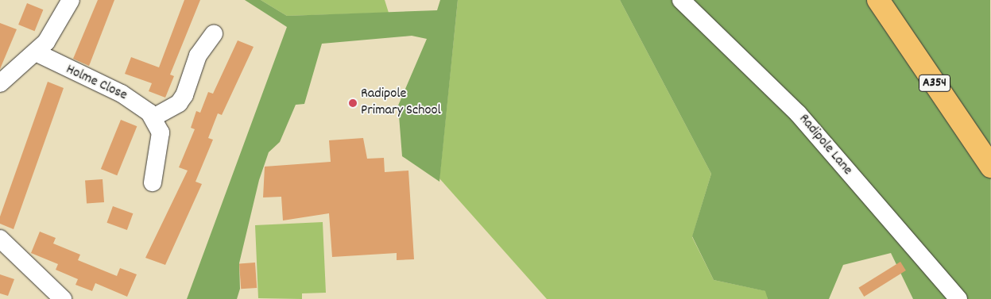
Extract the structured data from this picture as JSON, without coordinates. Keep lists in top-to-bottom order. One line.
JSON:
{"streets":{"highway":["A354"],"street":["Holme Close","Radipole Lane"]},"places":["Radipole Primary School"]}
